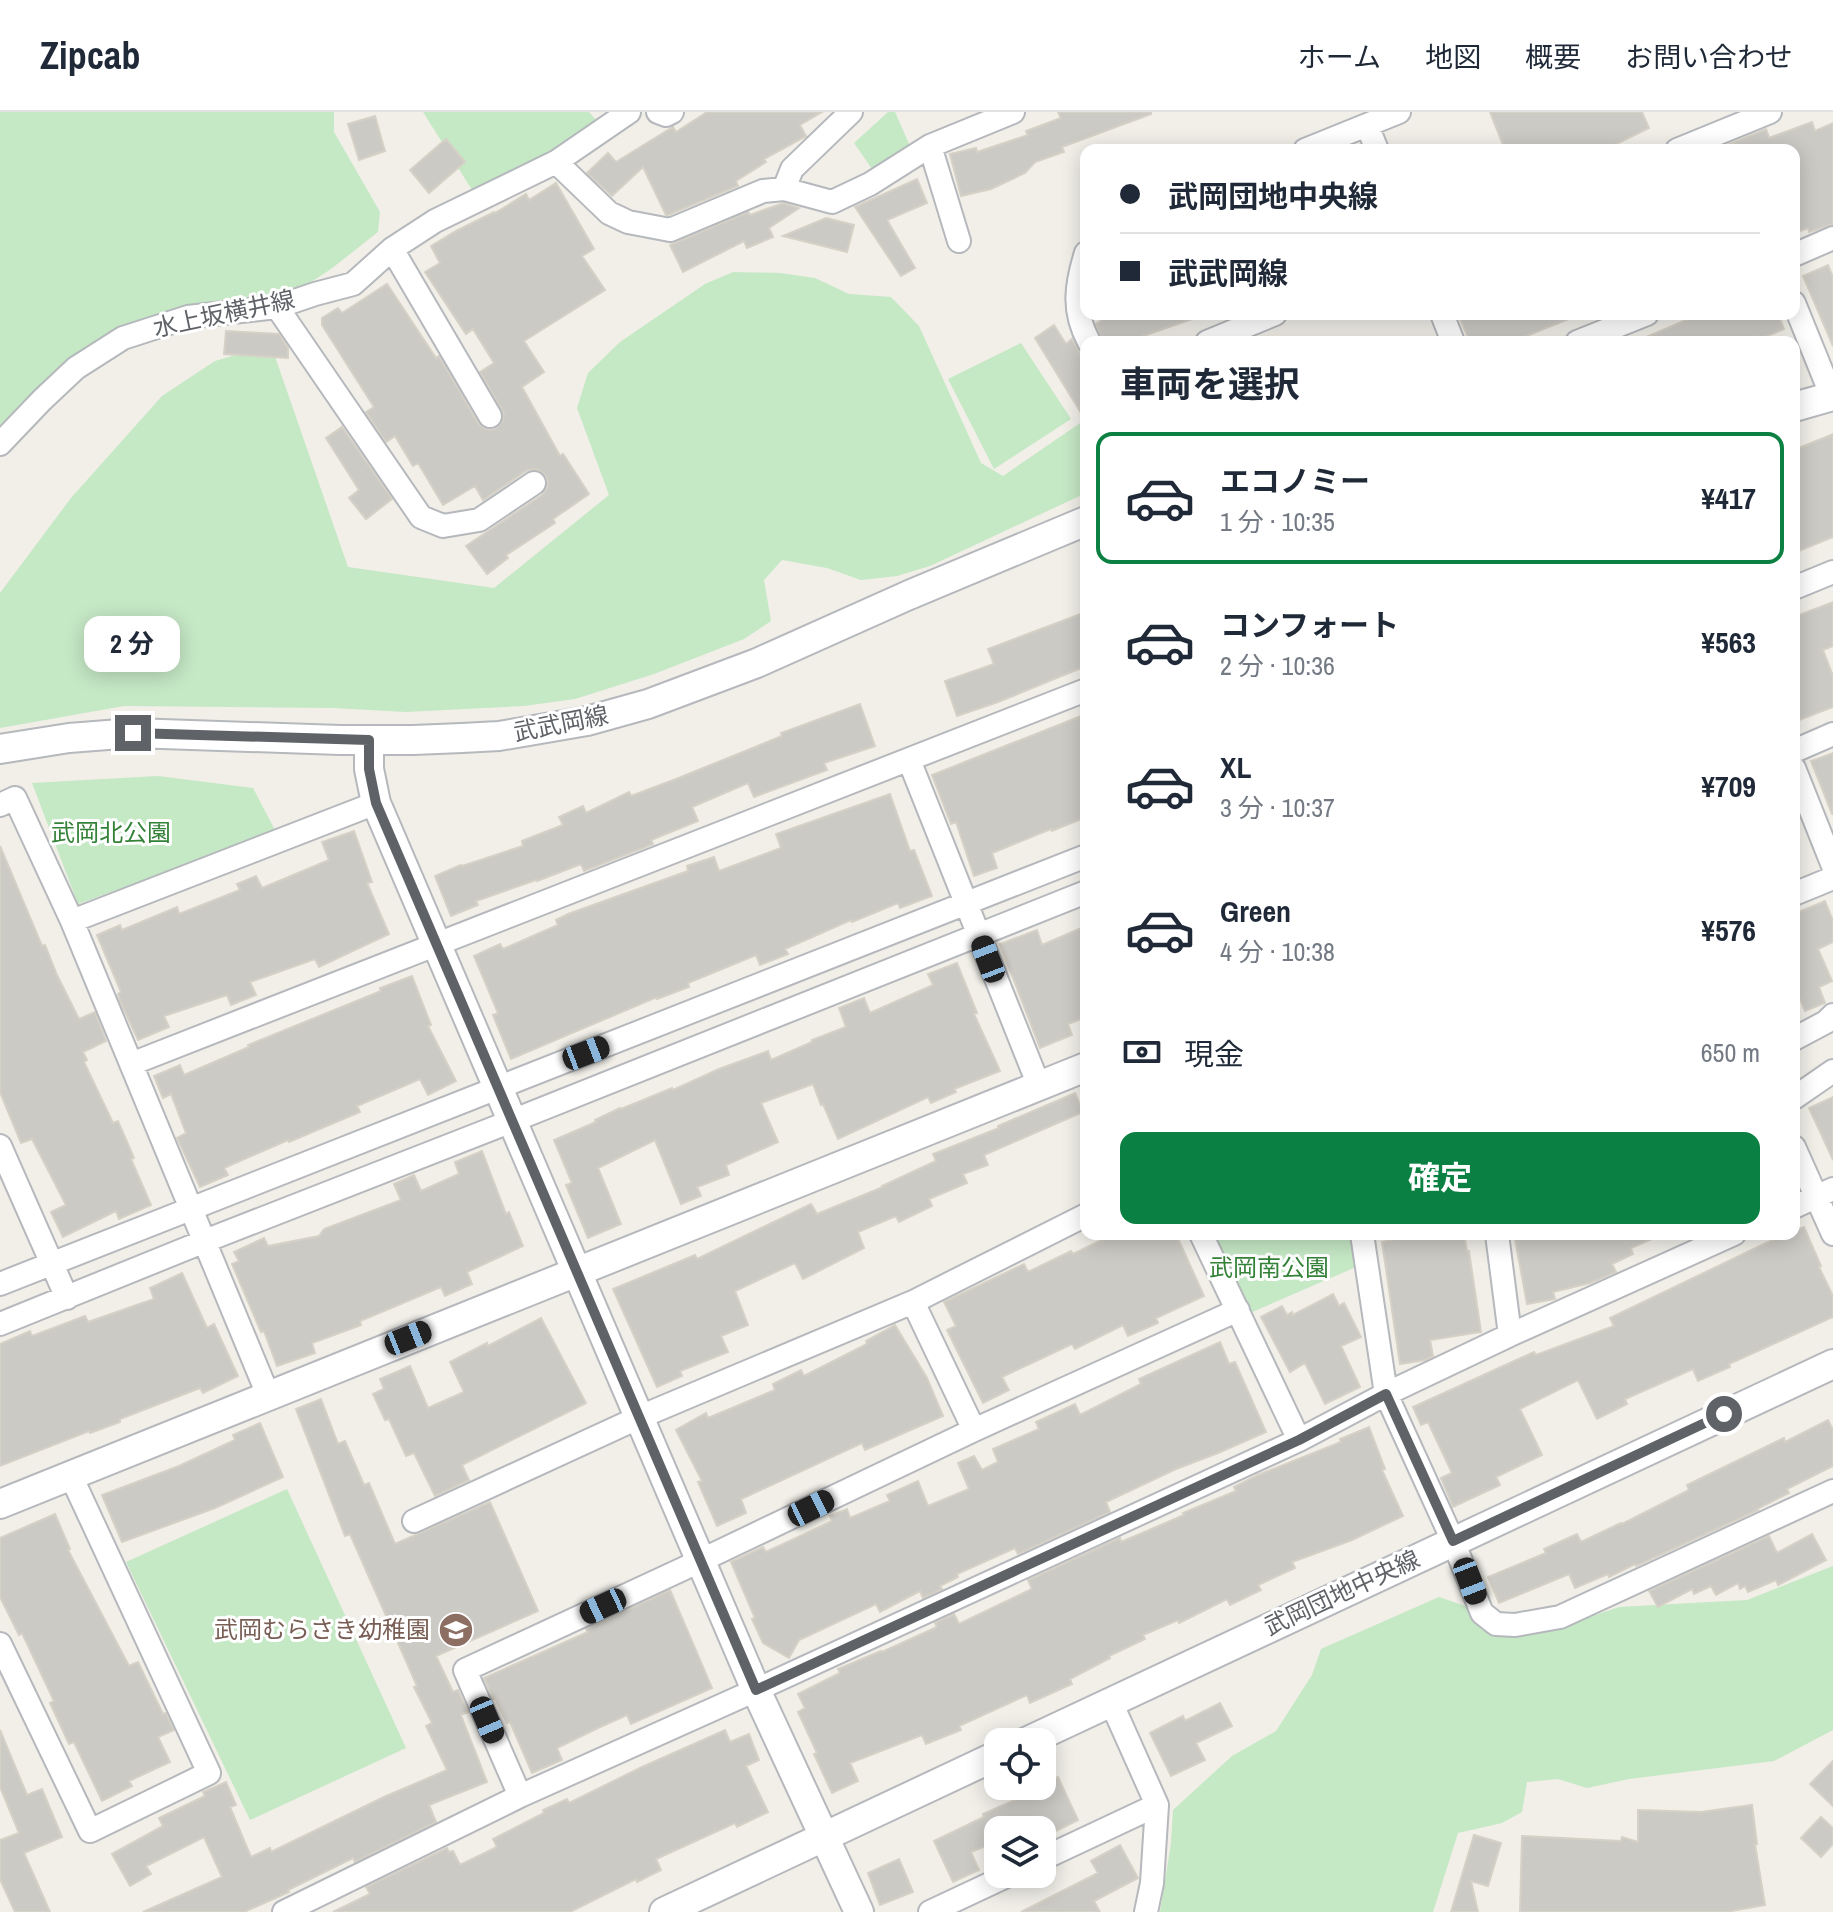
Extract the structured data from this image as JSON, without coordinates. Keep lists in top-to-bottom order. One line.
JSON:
{"streets":{"street":["水上坂横井線","武武岡線","武岡団地中央線"]},"parks":["武岡北公園","武岡南公園"],"places":{"school or university":["武岡むらさき幼稚園"]},"page":{"header":"Zipcab","nav":["ホーム","地図","概要","お問い合わせ"],"banner":["武岡団地中央線","武武岡線"],"heading":"車両を選択","list":[{"name":"エコノミー","note":"1 分 · 10:35","value":"¥417"},{"name":"コンフォート","note":"2 分 · 10:36","value":"¥563"},{"name":"XL","note":"3 分 · 10:37","value":"¥709"},{"name":"Green","note":"4 分 · 10:38","value":"¥576"}],"bubble":"2 分","pay":["現金","650 m"],"buttons":"確定"}}
